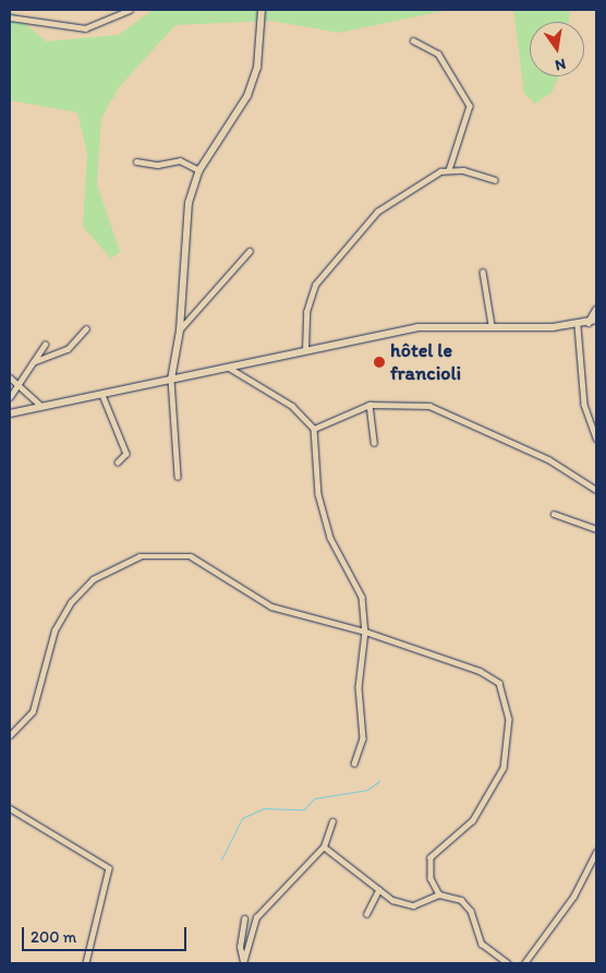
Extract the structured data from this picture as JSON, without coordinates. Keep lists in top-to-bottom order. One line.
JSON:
{"places":["hôtel le francioli"],"scale_bar":"200 m","north":"bottom"}
